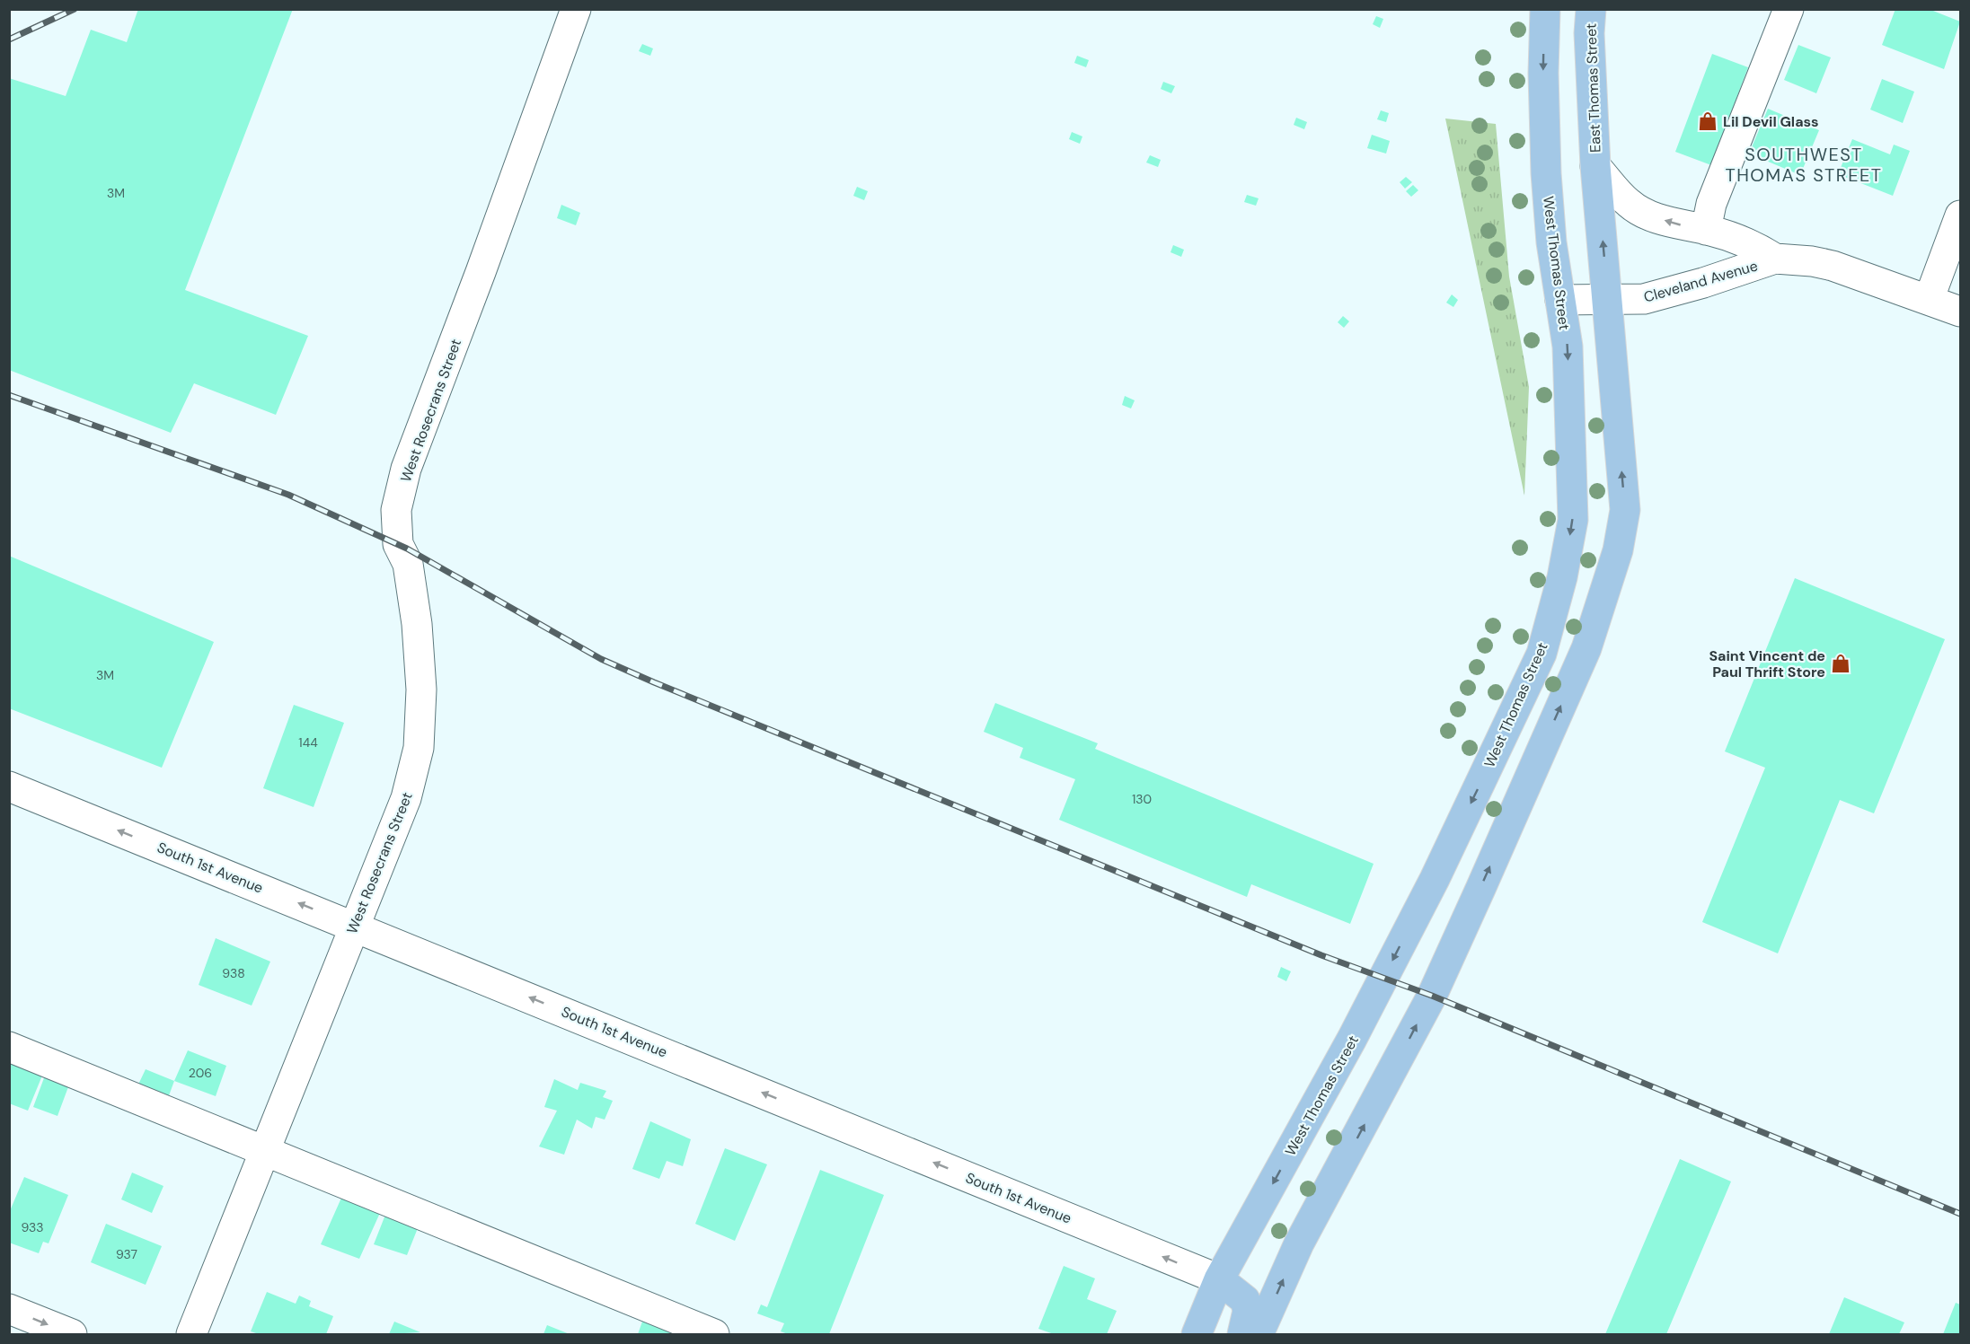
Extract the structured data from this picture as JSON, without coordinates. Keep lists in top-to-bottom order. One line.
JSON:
{"streets":{"main road":["East Thomas Street","West Thomas Street"],"street":["Cleveland Avenue","West Rosecrans Street","South 1st Avenue"]},"crossings":[["East Thomas Street","Cleveland Avenue"],["West Thomas Street","Cleveland Avenue"],["West Thomas Street","South 1st Avenue"],["West Rosecrans Street","South 1st Avenue"]],"districts":["SOUTHWEST THOMAS STREET"],"places":{"shop":["Lil Devil Glass","Saint Vincent de Paul Thrift Store"]},"house_numbers":["3M","3M","144","130","938","206","933","937"]}
